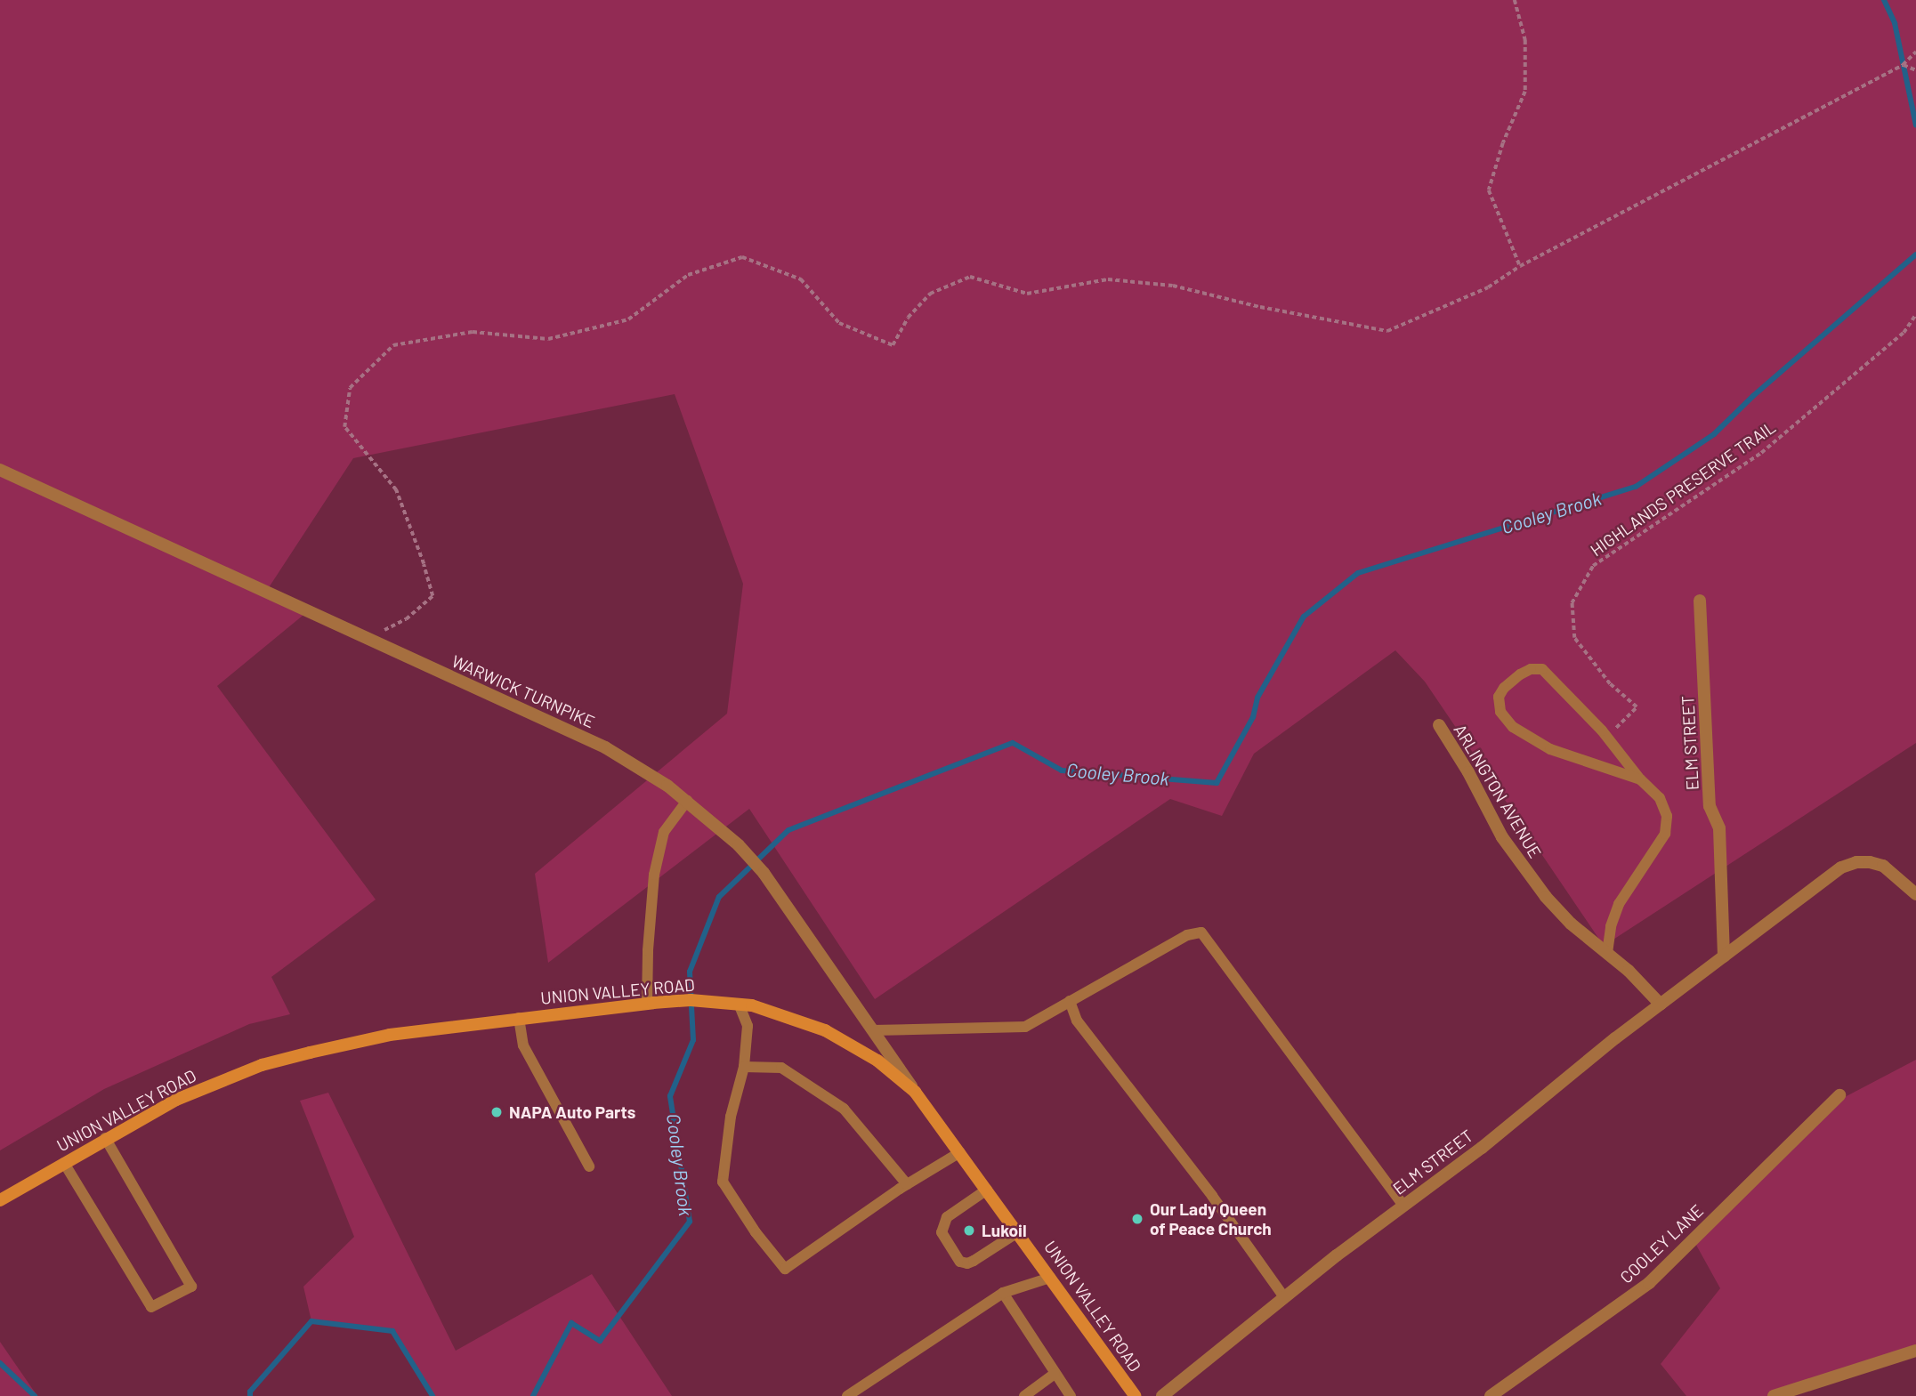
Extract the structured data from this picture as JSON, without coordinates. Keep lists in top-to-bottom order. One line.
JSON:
{"streets":{"main road":["UNION VALLEY ROAD"],"street":["WARWICK TURNPIKE","ELM STREET","ARLINGTON AVENUE","COOLEY LANE"],"path":["HIGHLANDS PRESERVE TRAIL"]},"crossings":[["WARWICK TURNPIKE","UNION VALLEY ROAD"],["ELM STREET","ARLINGTON AVENUE"]],"water":["Cooley Brook"],"places":["NAPA Auto Parts","Our Lady Queen of Peace Church","Lukoil"]}
